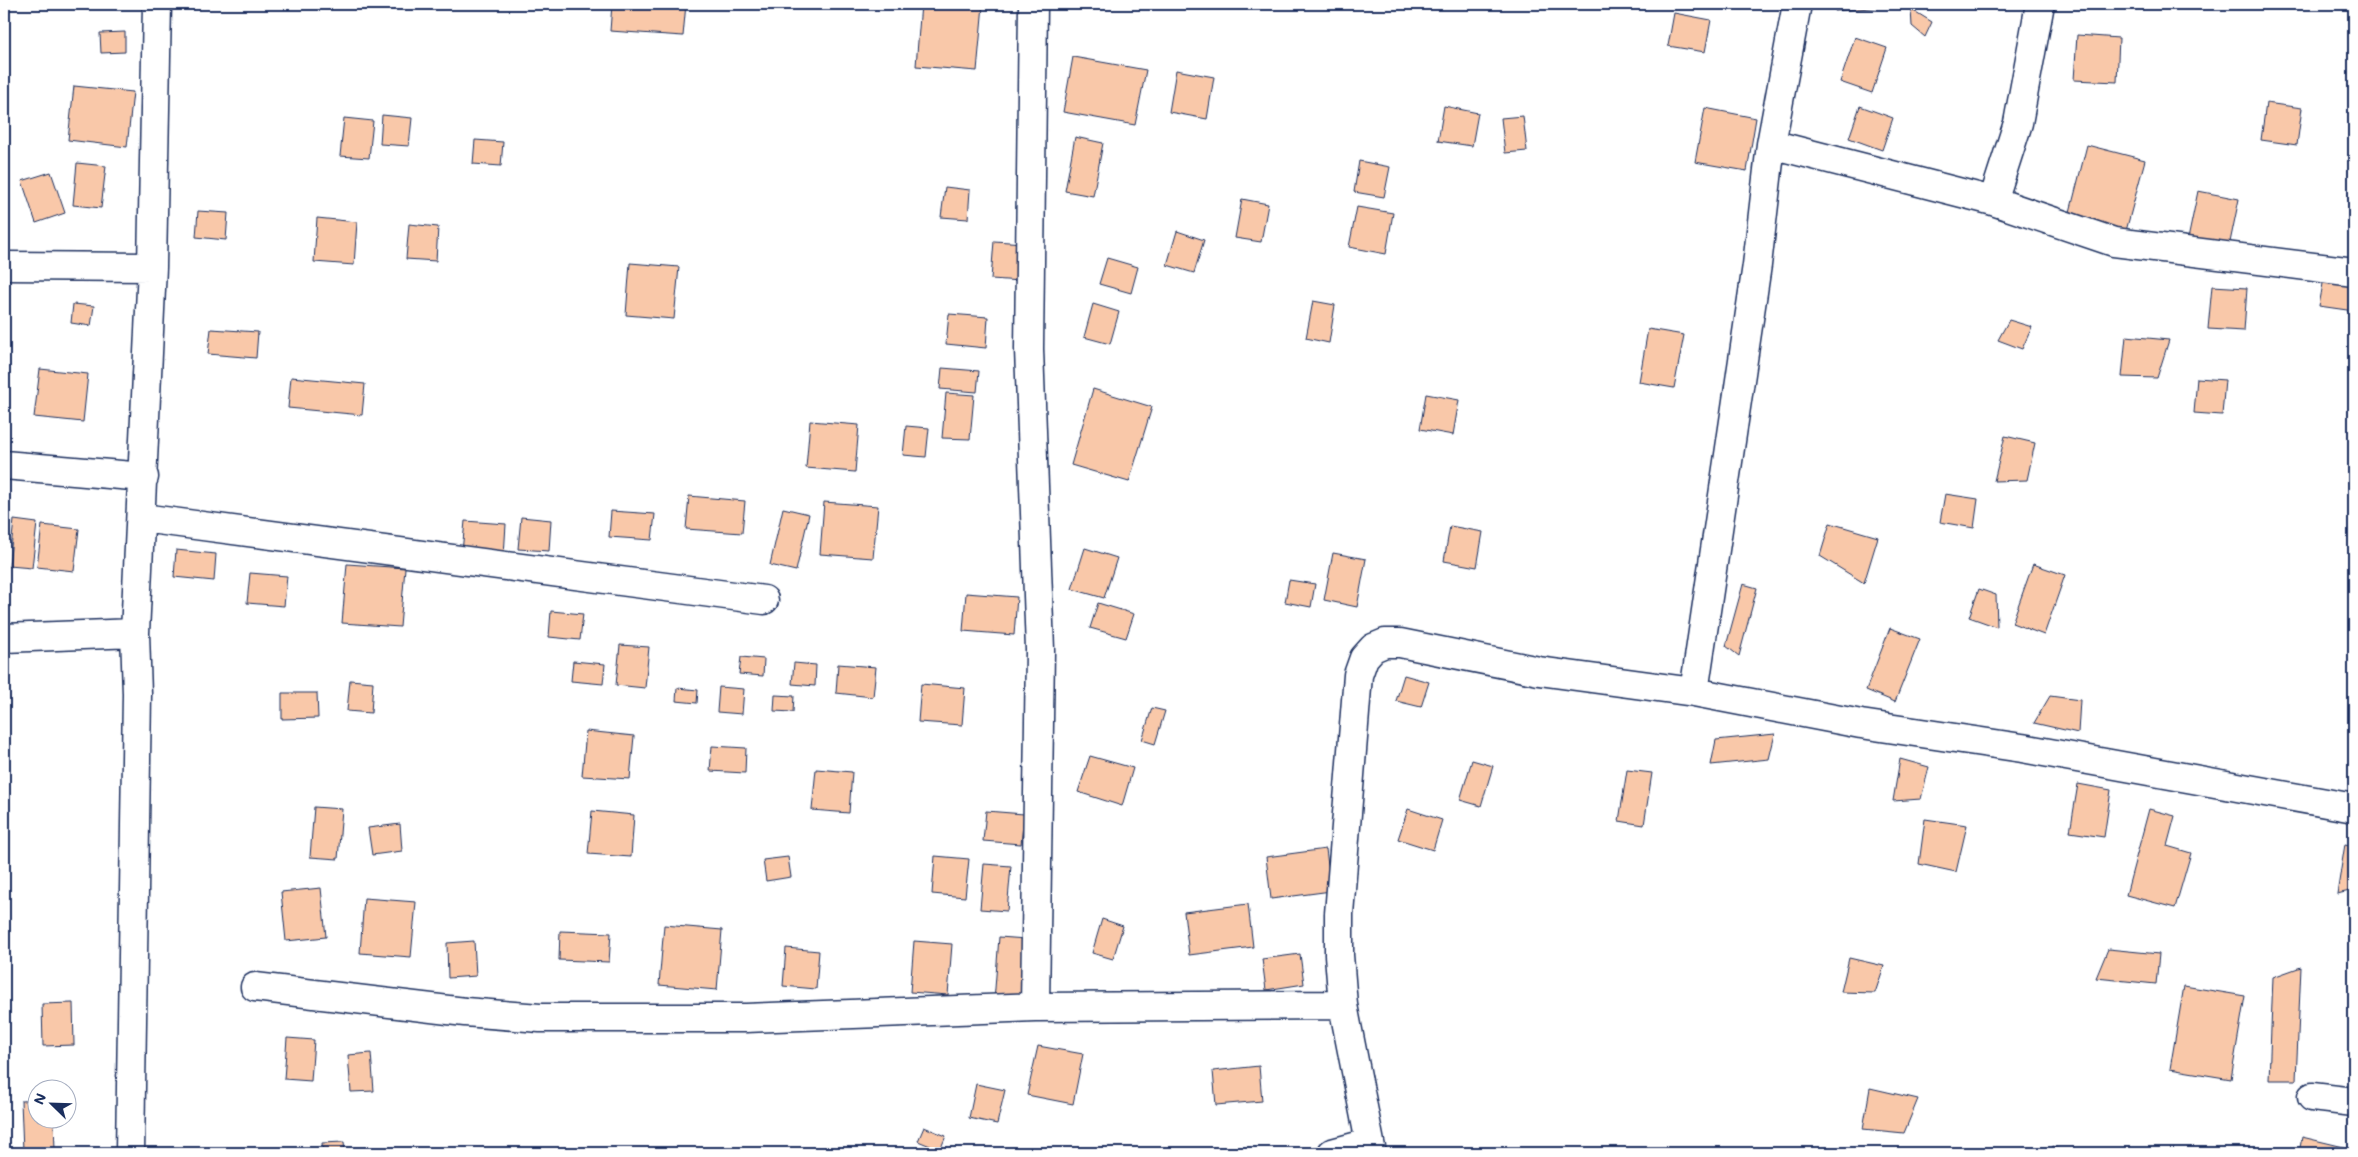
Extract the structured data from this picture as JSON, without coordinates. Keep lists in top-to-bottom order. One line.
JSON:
{"north":"top left"}
